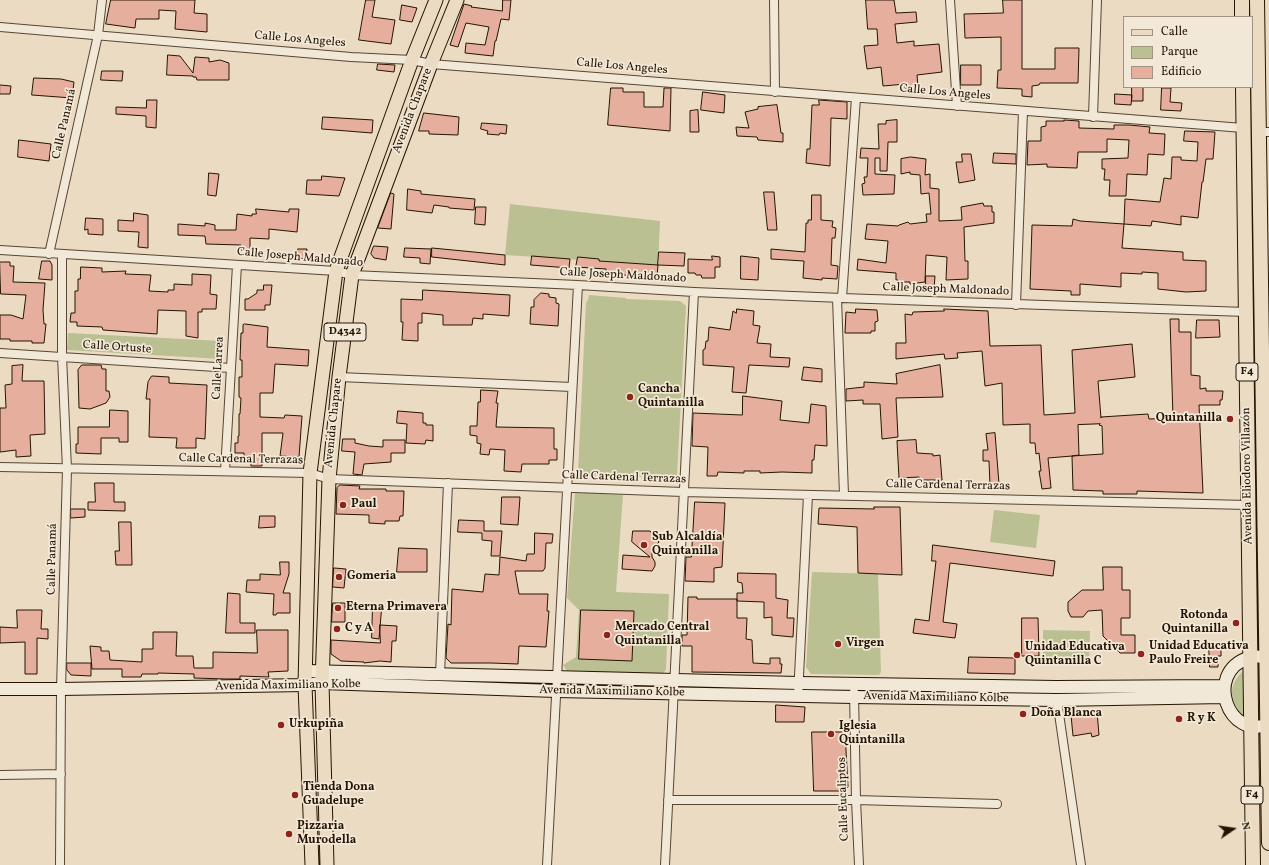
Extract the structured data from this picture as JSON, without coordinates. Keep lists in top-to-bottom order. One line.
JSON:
{"streets":{"highway":["F4","Avenida Eliodoro Villazón"],"main road":["Avenida Chapare","D4342","Avenida Maximiliano Kolbe"],"street":["Calle Los Angeles","Calle Panamá","Calle Joseph Maldonado","Calle Ortuste","Calle Larrea","Calle Cardenal Terrazas","Calle Eucaliptos"]},"crossings":[["Calle Los Angeles","Avenida Chapare"],["Calle Los Angeles","Calle Panamá"],["Calle Los Angeles","Avenida Eliodoro Villazón"],["Avenida Chapare","Calle Joseph Maldonado"],["Avenida Chapare","Calle Cardenal Terrazas"],["Avenida Chapare","Avenida Maximiliano Kolbe"],["Calle Panamá","Calle Joseph Maldonado"],["Calle Panamá","Calle Ortuste"],["Calle Panamá","Calle Cardenal Terrazas"],["Calle Panamá","Avenida Maximiliano Kolbe"],["Calle Joseph Maldonado","Calle Larrea"],["Calle Joseph Maldonado","Avenida Eliodoro Villazón"],["Calle Ortuste","Calle Larrea"],["Calle Larrea","Calle Cardenal Terrazas"],["Calle Cardenal Terrazas","Avenida Eliodoro Villazón"],["Avenida Maximiliano Kolbe","Calle Eucaliptos"]],"places":["Cancha Quintanilla","Quintanilla","Paul","Sub Alcaldía Quintanilla","Gomeria","Eterna Primavera","Rotonda Quintanilla","C y A","Mercado Central Quintanilla","Virgen","Unidad Educativa Paulo Freire","Unidad Educativa Quintanilla C","Doña Blanca","R y K","Urkupiña","Iglesia Quintanilla","Tienda Dona Guadelupe","Pizzaria Murodella"],"legend":["Calle","Parque","Edificio"],"north":"right"}
